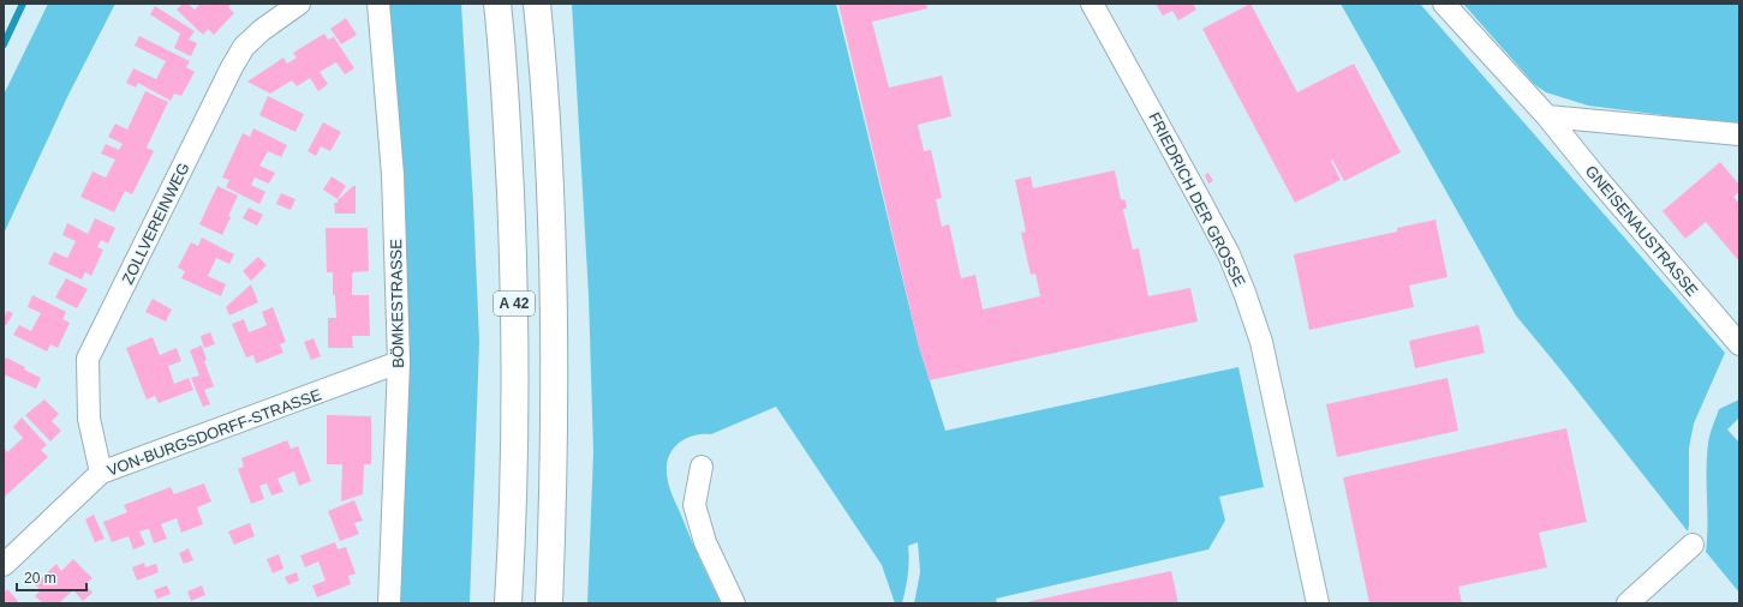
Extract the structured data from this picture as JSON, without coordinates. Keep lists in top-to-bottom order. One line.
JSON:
{"streets":{"highway":["A 42"],"street":["FRIEDRICH DER GROSSE","ZOLLVEREINWEG","GNEISENAUSTRASSE","BÖMKESTRASSE","VON-BURGSDORFF-STRASSE"]},"crossings":[["ZOLLVEREINWEG","VON-BURGSDORFF-STRASSE"],["BÖMKESTRASSE","VON-BURGSDORFF-STRASSE"]],"scale_bar":"20 m"}
